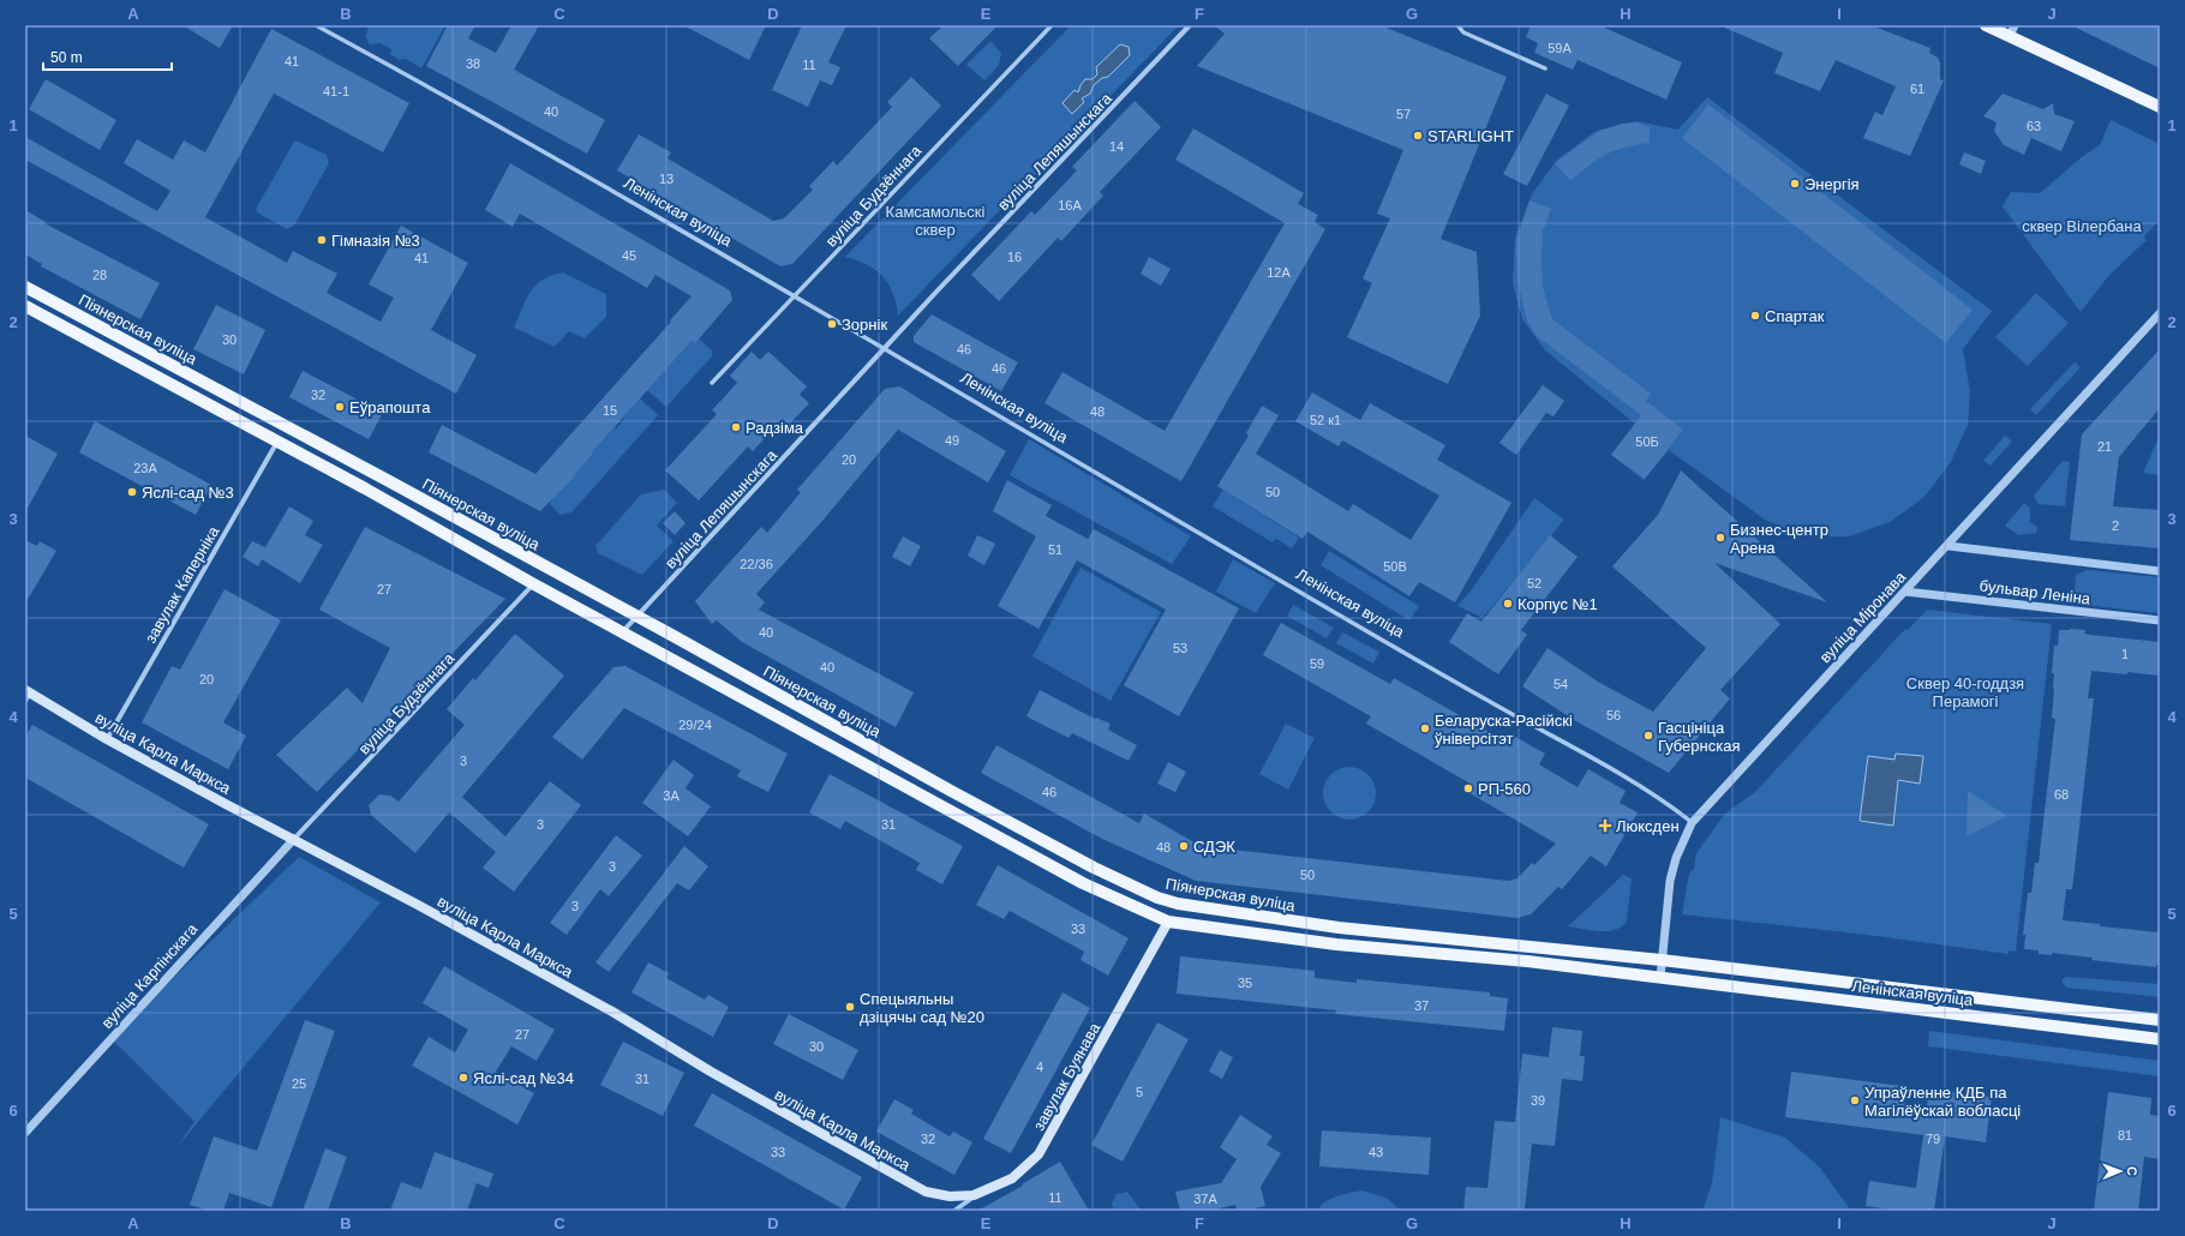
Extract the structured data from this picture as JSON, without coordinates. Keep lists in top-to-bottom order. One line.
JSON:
{"streets":{"main road":["Ленінская вуліца","Піянерская вуліца","вуліца Карла Маркса","завулак Буянава"],"street":["вуліца Лепяшынскага","вуліца Будзённага","завулак Каперніка","бульвар Леніна","вуліца Міронава","вуліца Карпінскага"]},"crossings":[["вуліца Лепяшынскага","Ленінская вуліца"],["вуліца Лепяшынскага","Піянерская вуліца"],["вуліца Будзённага","Ленінская вуліца"],["вуліца Будзённага","вуліца Карла Маркса"],["вуліца Будзённага","вуліца Карпінскага"],["Ленінская вуліца","Піянерская вуліца"],["Ленінская вуліца","вуліца Міронава"],["Піянерская вуліца","вуліца Міронава"],["завулак Каперніка","вуліца Карла Маркса"],["бульвар Леніна","вуліца Міронава"],["вуліца Карла Маркса","вуліца Карпінскага"],["вуліца Карла Маркса","завулак Буянава"]],"parks":["Камсамольскі сквер","сквер Вілербана","Сквер 40-годдзя Перамогі"],"places":{"other":["STARLIGHT","Энергія","Гімназія №3","Спартак","Зорнік","Еўрапошта","Радзіма","Яслі-сад №3","Бизнес-центр Арена","Корпус №1","Беларуска-Расійскі ўніверсітэт","Гасцініца Губернская","РП-560","СДЭК","Спецыяльны дзіцячы сад №20","Яслі-сад №34","Упраўленне КДБ па Магілёўскай вобласці"],"health":["Люксден"]},"house_numbers":["59А","41","38","11","61","41-1","40","57","63","14","13","16А","45","16","41","12А","28","30","46","46","32","15","48","52 к1","49","50Б","21","20","23А","50","2","51","22/36","50В","52","27","40","53","1","59","40","20","54","56","29/24","3","46","68","3А","3","31","48","3","50","3","33","35","37","27","30","4","31","25","5","39","81","32","79","33","43","11","37А"],"scale_bar":"50 m","north":"right","grid":{"columns":["A","B","C","D","E","F","G","H","I","J"],"rows":["1","2","3","4","5","6"]}}
